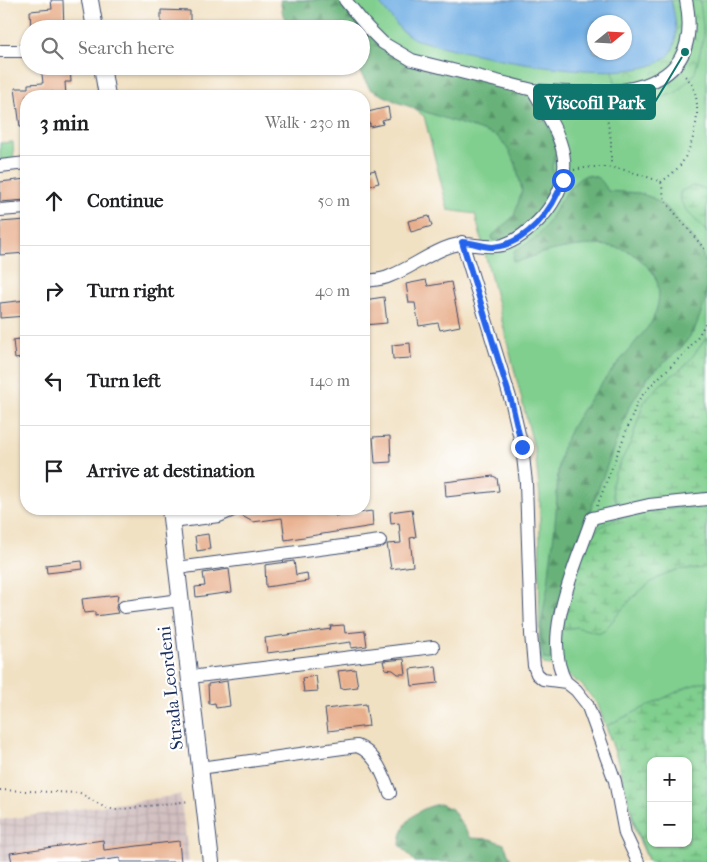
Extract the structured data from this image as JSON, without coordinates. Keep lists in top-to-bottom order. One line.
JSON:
{"streets":{"main road":["Strada Leordeni"]},"places":["Viscofil Park"],"north":"right","page":{"search":"Search here","heading":["3 min","Walk · 230 m"],"list":[["Continue","50 m"],["Turn right","40 m"],["Turn left","140 m"],"Arrive at destination"],"map_buttons":["+","−"]}}
